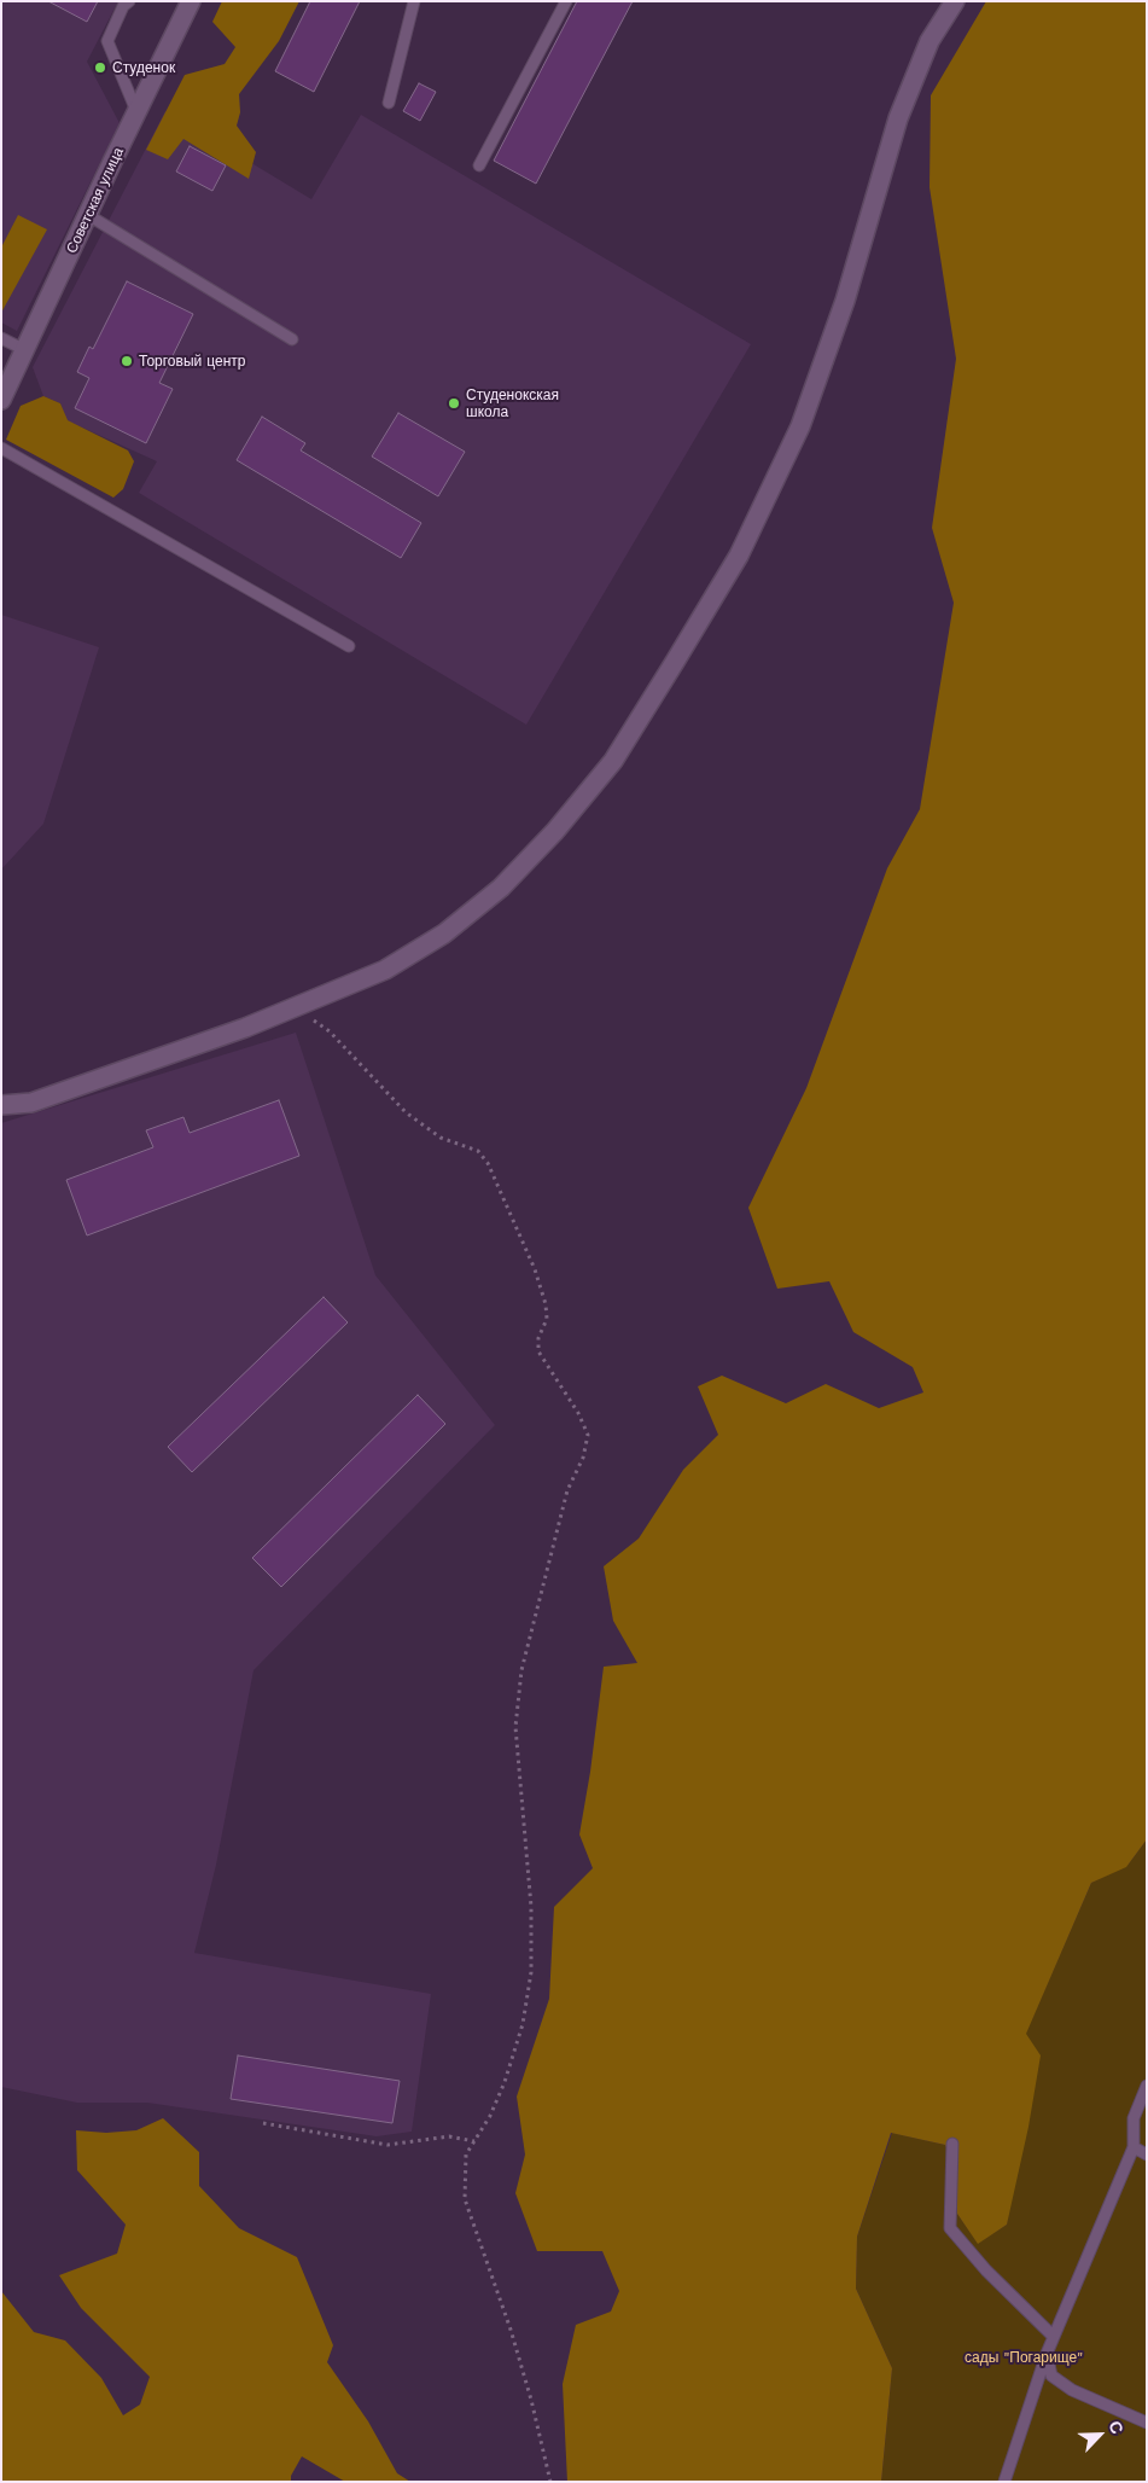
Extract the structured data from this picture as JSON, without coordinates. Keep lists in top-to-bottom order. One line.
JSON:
{"streets":{"street":["Советская улица"]},"parks":["сады \"Погарище\""],"places":["Студенок","Торговый центр","Студенокская школа"],"north":"top right"}
